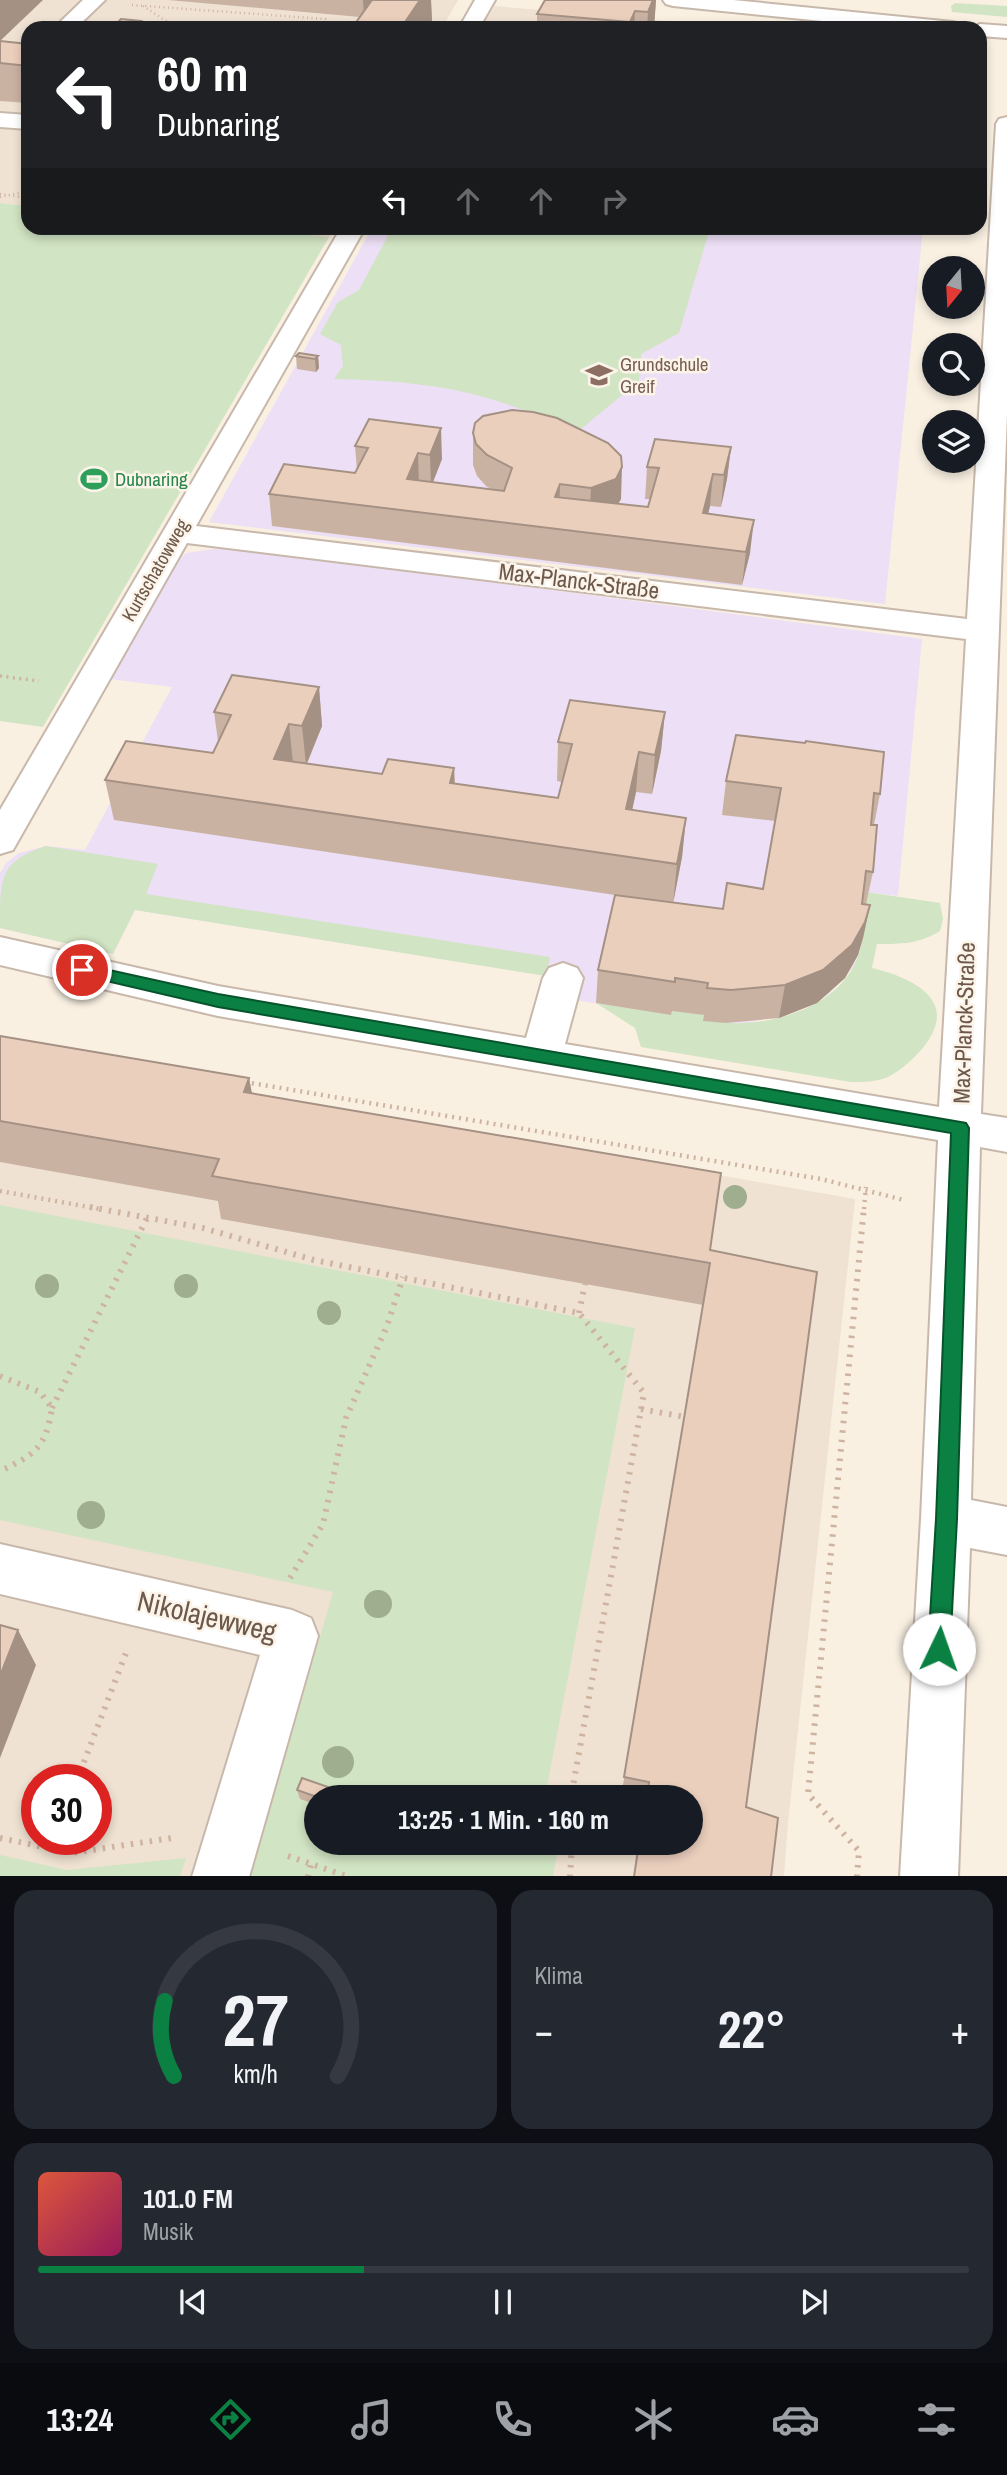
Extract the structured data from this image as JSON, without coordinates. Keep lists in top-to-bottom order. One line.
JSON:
{"streets":{"street":["Kurtschatowweg","Max-Planck-Straße","Nikolajewweg"]},"crossings":[["Kurtschatowweg","Max-Planck-Straße"]],"places":{"school or university":["Grundschule Greif"],"sports":["Dubnaring"]},"north":"bottom","page":{"turn":["60 m","Dubnaring"],"limit":"30","trip":"13:25 · 1 Min. · 160 m","tile":"Klima","heat":["−","22°","+"],"song":["101.0 FM","Musik"],"tabs":"13:24","gauge":["27","km/h"]}}
